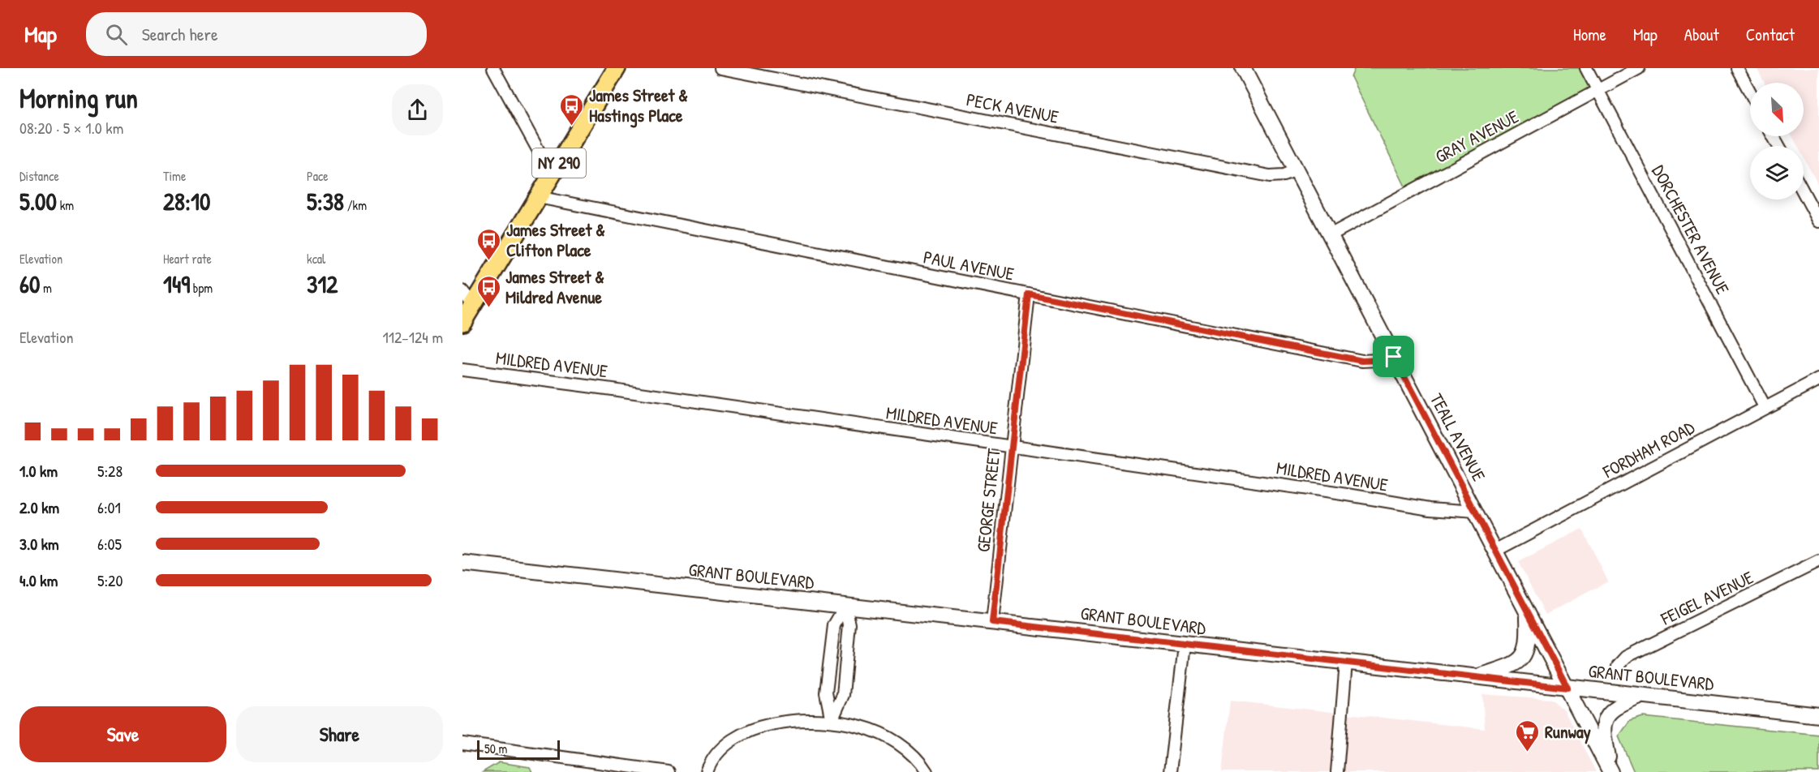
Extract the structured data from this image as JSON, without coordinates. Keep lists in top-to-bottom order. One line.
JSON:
{"streets":{"main road":["NY 290"],"street":["PECK AVENUE","GRAY AVENUE","DORCHESTER AVENUE","PAUL AVENUE","MILDRED AVENUE","TEALL AVENUE","FORDHAM ROAD","GEORGE STREET","GRANT BOULEVARD","FEIGEL AVENUE"]},"crossings":[["PECK AVENUE","TEALL AVENUE"],["GRAY AVENUE","DORCHESTER AVENUE"],["GRAY AVENUE","TEALL AVENUE"],["NY 290","PAUL AVENUE"],["DORCHESTER AVENUE","FORDHAM ROAD"],["PAUL AVENUE","TEALL AVENUE"],["PAUL AVENUE","GEORGE STREET"],["MILDRED AVENUE","TEALL AVENUE"],["MILDRED AVENUE","GEORGE STREET"],["TEALL AVENUE","FORDHAM ROAD"],["TEALL AVENUE","GRANT BOULEVARD"],["GEORGE STREET","GRANT BOULEVARD"]],"places":{"bus stop":["James Street & Hastings Place","James Street & Clifton Place","James Street & Mildred Avenue"],"supermarket":["Runway"]},"scale_bar":"50 m","north":"bottom right","page":{"header":"Map","search":"Search here","nav":["Home","Map","About","Contact"],"heading":["Morning run","08:20 · 5 × 1.0 km"],"stats":[["Distance","5.00 km"],["Time","28:10"],["Pace","5:38 /km"],["Elevation","60 m"],["Heart rate","149 bpm"],["kcal","312"]],"chart":["Elevation","112–124 m"],"list":[{"name":"1.0 km","note":"5:28"},{"name":"2.0 km","note":"6:01"},{"name":"3.0 km","note":"6:05"},{"name":"4.0 km","note":"5:20"}],"buttons":["Save","Share"],"scale":"50 m"}}
